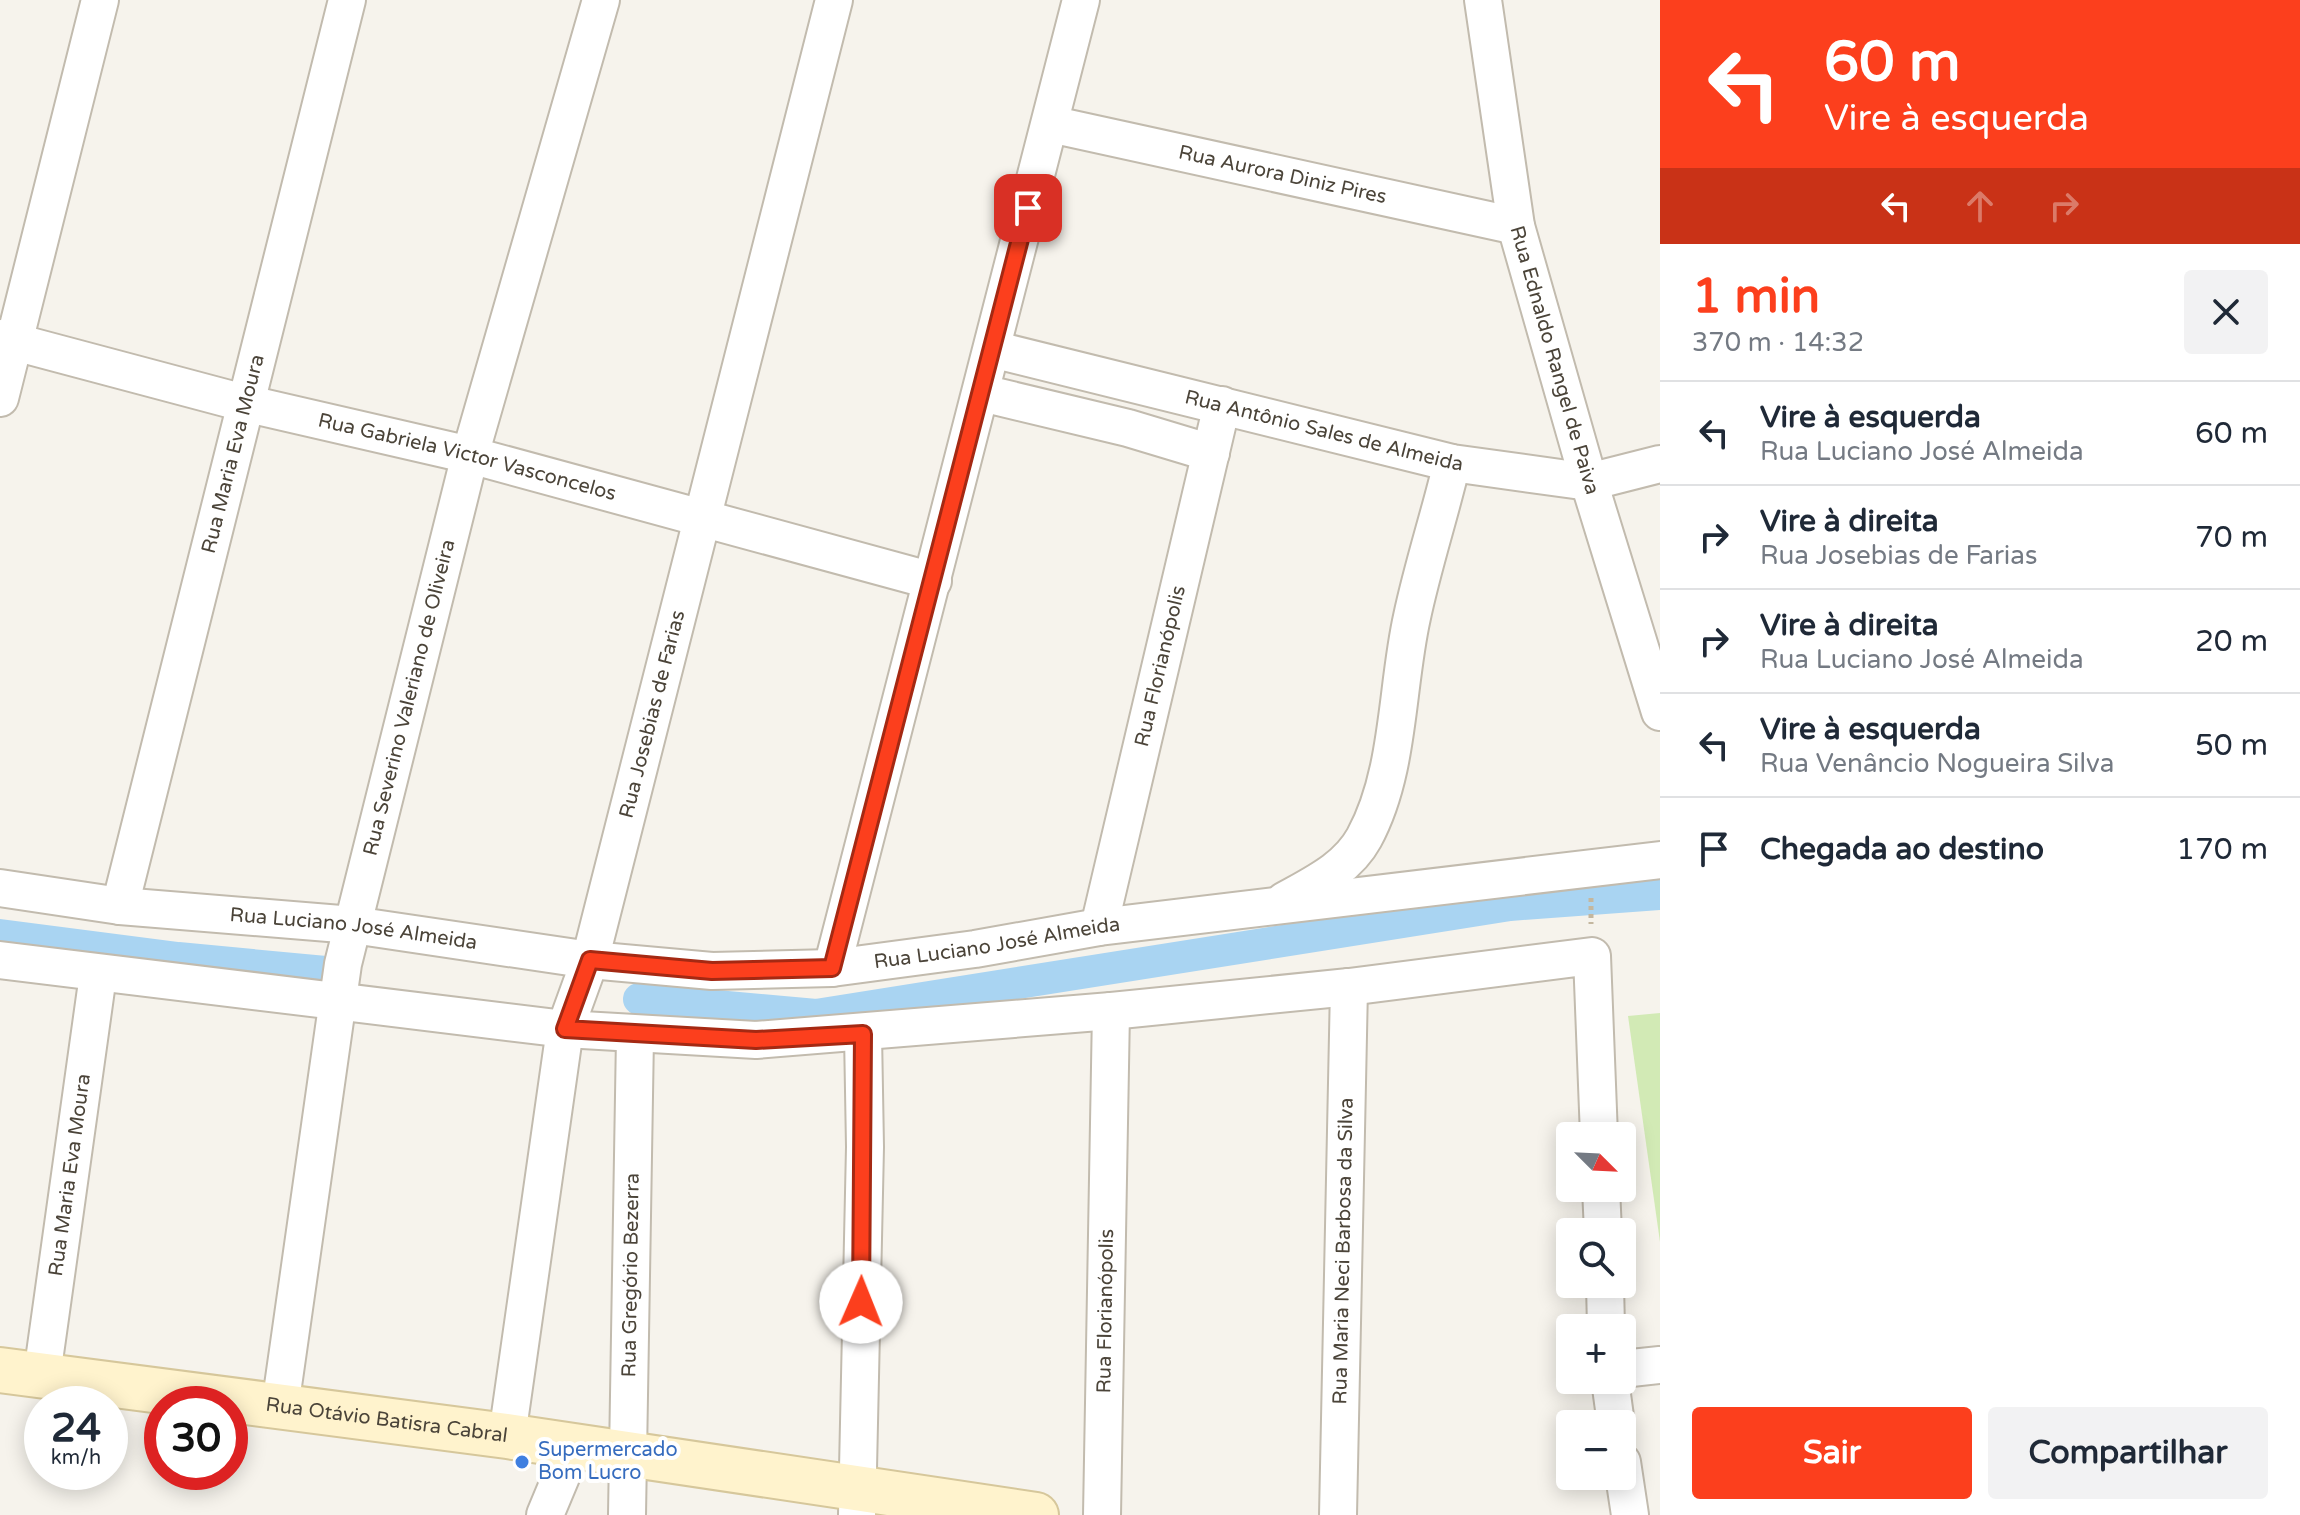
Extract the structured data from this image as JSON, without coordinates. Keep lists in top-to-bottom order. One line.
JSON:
{"streets":{"street":["Rua Aurora Diniz Pires","Rua Ednaldo Rangel de Paiva","Rua Antônio Sales de Almeida","Rua Maria Eva Moura","Rua Gabriela Victor Vasconcelos","Rua Florianópolis","Rua Severino Valeriano de Oliveira","Rua Josebias de Farias","Rua Luciano José Almeida","Rua Maria Neci Barbosa da Silva","Rua Gregório Bezerra","Rua Otávio Batisra Cabral"]},"crossings":[["Rua Aurora Diniz Pires","Rua Ednaldo Rangel de Paiva"],["Rua Ednaldo Rangel de Paiva","Rua Antônio Sales de Almeida"],["Rua Antônio Sales de Almeida","Rua Florianópolis"],["Rua Maria Eva Moura","Rua Gabriela Victor Vasconcelos"],["Rua Maria Eva Moura","Rua Luciano José Almeida"],["Rua Maria Eva Moura","Rua Otávio Batisra Cabral"],["Rua Gabriela Victor Vasconcelos","Rua Severino Valeriano de Oliveira"],["Rua Gabriela Victor Vasconcelos","Rua Josebias de Farias"],["Rua Florianópolis","Rua Luciano José Almeida"],["Rua Severino Valeriano de Oliveira","Rua Luciano José Almeida"],["Rua Severino Valeriano de Oliveira","Rua Otávio Batisra Cabral"],["Rua Josebias de Farias","Rua Luciano José Almeida"],["Rua Josebias de Farias","Rua Otávio Batisra Cabral"],["Rua Gregório Bezerra","Rua Otávio Batisra Cabral"]],"places":["Supermercado Bom Lucro"],"north":"bottom right","page":{"turn":["60 m","Vire à esquerda"],"heading":["1 min","370 m · 14:32"],"list":[{"name":"Vire à esquerda","note":"Rua Luciano José Almeida","value":"60 m"},{"name":"Vire à direita","note":"Rua Josebias de Farias","value":"70 m"},{"name":"Vire à direita","note":"Rua Luciano José Almeida","value":"20 m"},{"name":"Vire à esquerda","note":"Rua Venâncio Nogueira Silva","value":"50 m"},{"name":"Chegada ao destino","value":"170 m"}],"map_buttons":["+","−"],"speed":"24 km/h","limit":"30","buttons":["Sair","Compartilhar"]}}
